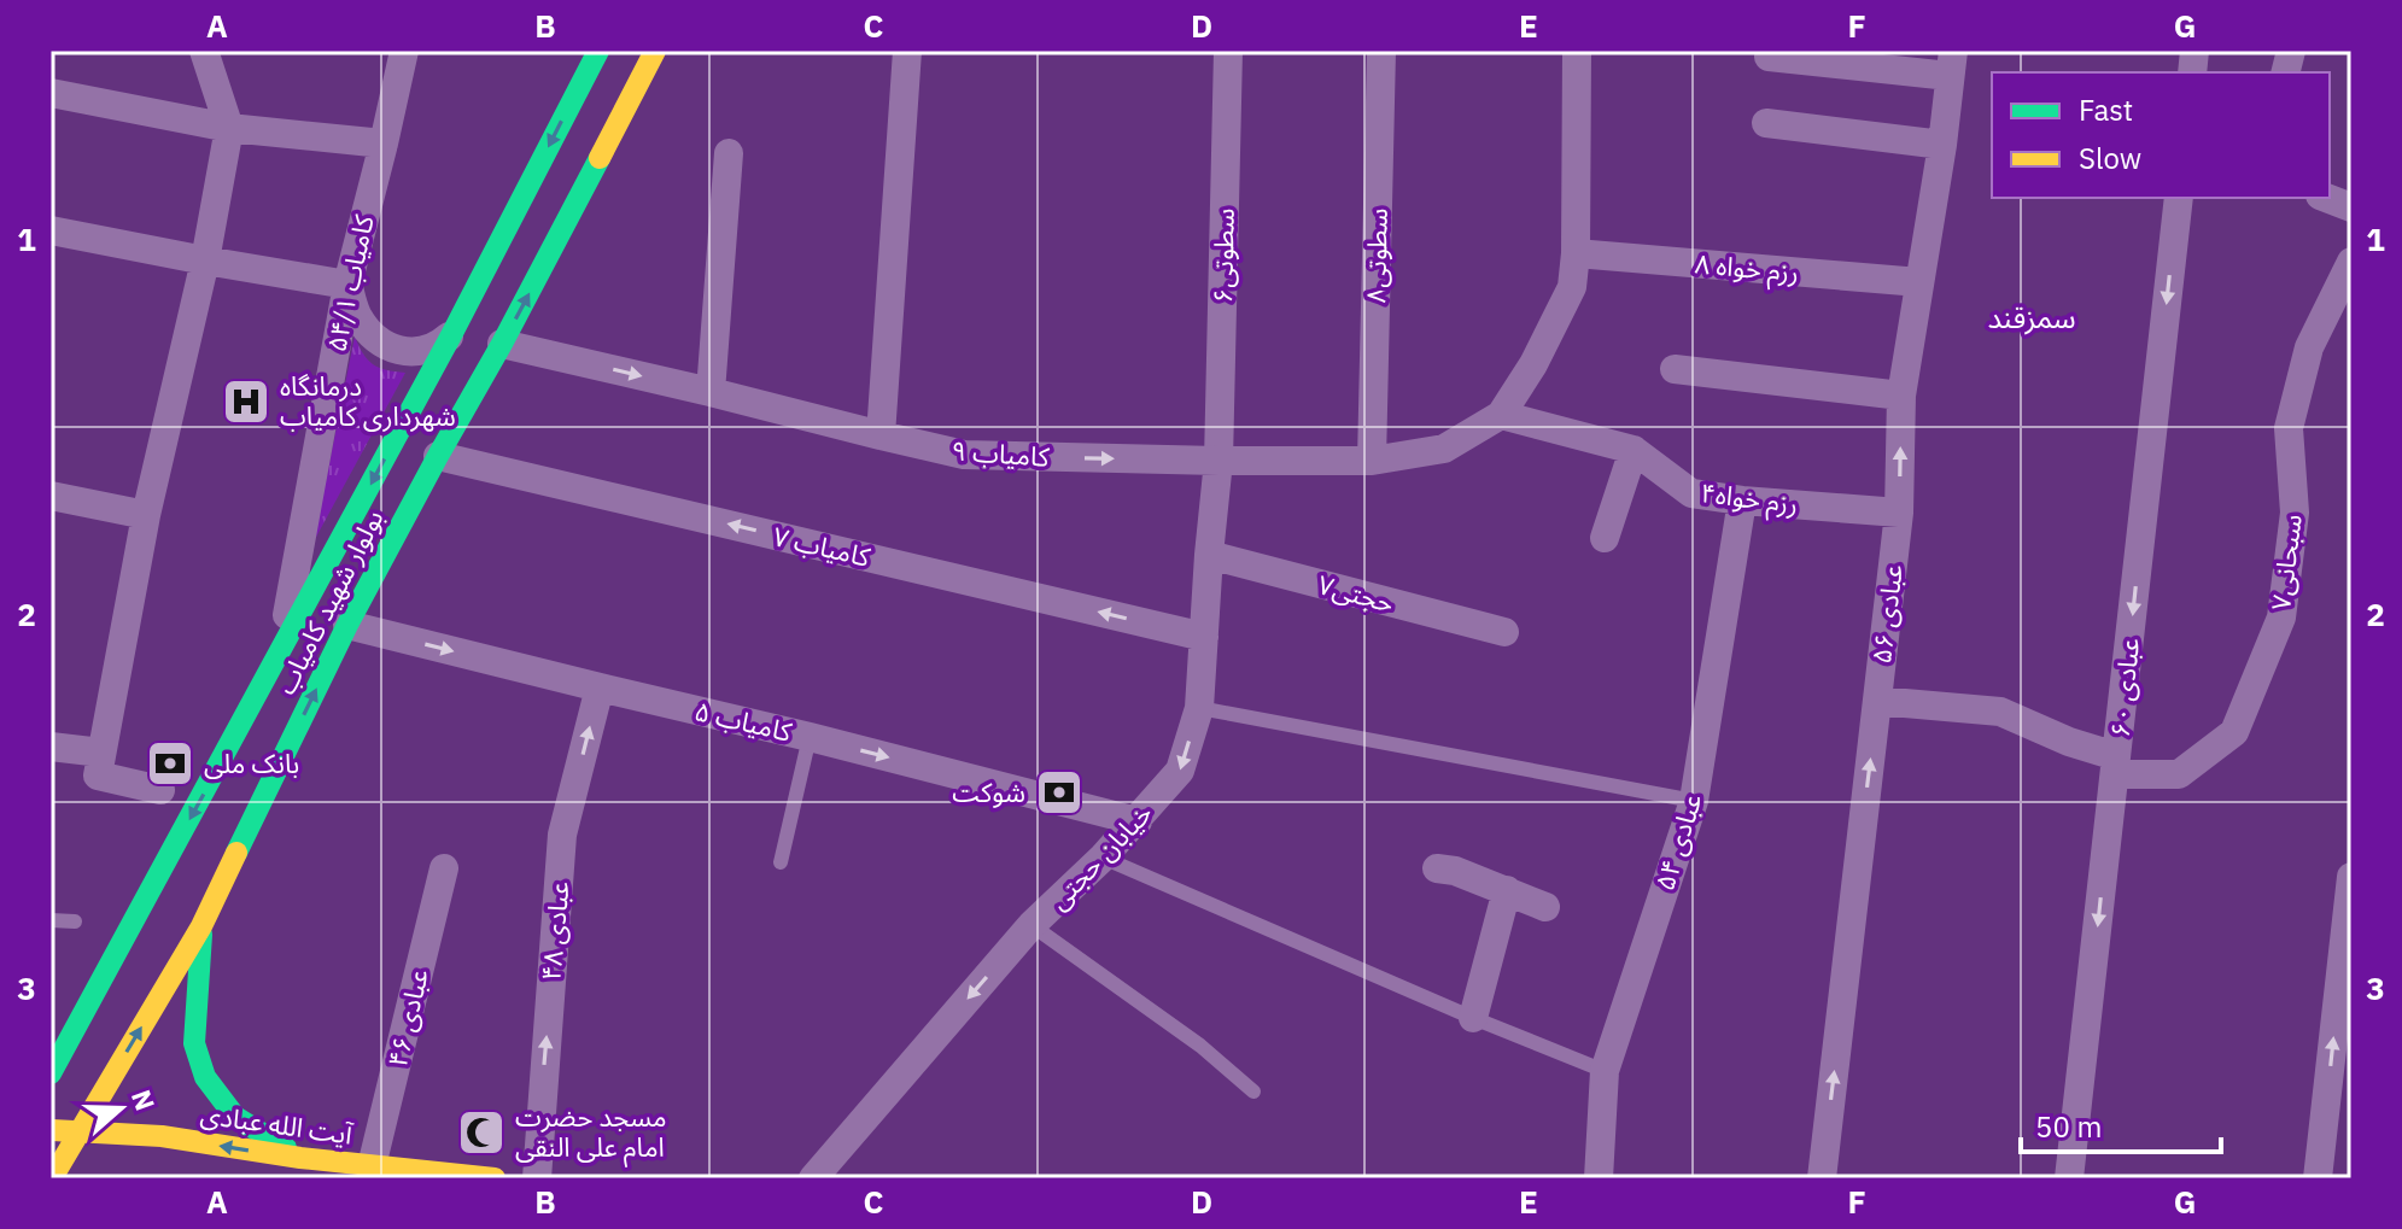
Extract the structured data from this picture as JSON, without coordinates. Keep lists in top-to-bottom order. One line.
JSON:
{"streets":{"main road":["بولوار شهید کامیاب","آیت الله عبادی"],"street":["سطوتی۶","سطوتی۸","رزم خواه ۸","کامیاب ۵۴/۱","کامیاب ۹","رزم خواه۴","کامیاب ۷","سبحانی۷","حجتی۷","عبادی ۵۶","عبادی ۶۰","کامیاب ۵","عبادی ۵۴","خیابان حجتی","عبادی ۴۸","عبادی ۴۶"]},"crossings":[["سطوتی۶","کامیاب ۹"],["سطوتی۶","خیابان حجتی"],["سطوتی۸","کامیاب ۹"],["رزم خواه ۸","عبادی ۵۶"],["کامیاب ۵۴/۱","بولوار شهید کامیاب"],["کامیاب ۹","رزم خواه۴"],["کامیاب ۹","بولوار شهید کامیاب"],["کامیاب ۹","خیابان حجتی"],["رزم خواه۴","عبادی ۵۶"],["رزم خواه۴","عبادی ۵۴"],["کامیاب ۷","بولوار شهید کامیاب"],["کامیاب ۷","خیابان حجتی"],["سبحانی۷","عبادی ۵۶"],["سبحانی۷","عبادی ۶۰"],["حجتی۷","خیابان حجتی"],["بولوار شهید کامیاب","کامیاب ۵"],["بولوار شهید کامیاب","آیت الله عبادی"],["کامیاب ۵","خیابان حجتی"],["کامیاب ۵","عبادی ۴۸"],["عبادی ۴۶","آیت الله عبادی"]],"one_way":["کامیاب ۹","کامیاب ۷","عبادی ۵۶","کامیاب ۵","خیابان حجتی","عبادی ۴۸","آیت الله عبادی"],"districts":["سمزقند"],"places":{"hospital":["درمانگاه شهرداری کامیاب"],"bank":["بانک ملی","شوكت"],"mosque":["مسجد حضرت امام علی النقی"]},"legend":["Fast","Slow"],"scale_bar":"50 m","north":"right","grid":{"columns":["A","B","C","D","E","F","G"],"rows":["1","2","3"]}}
